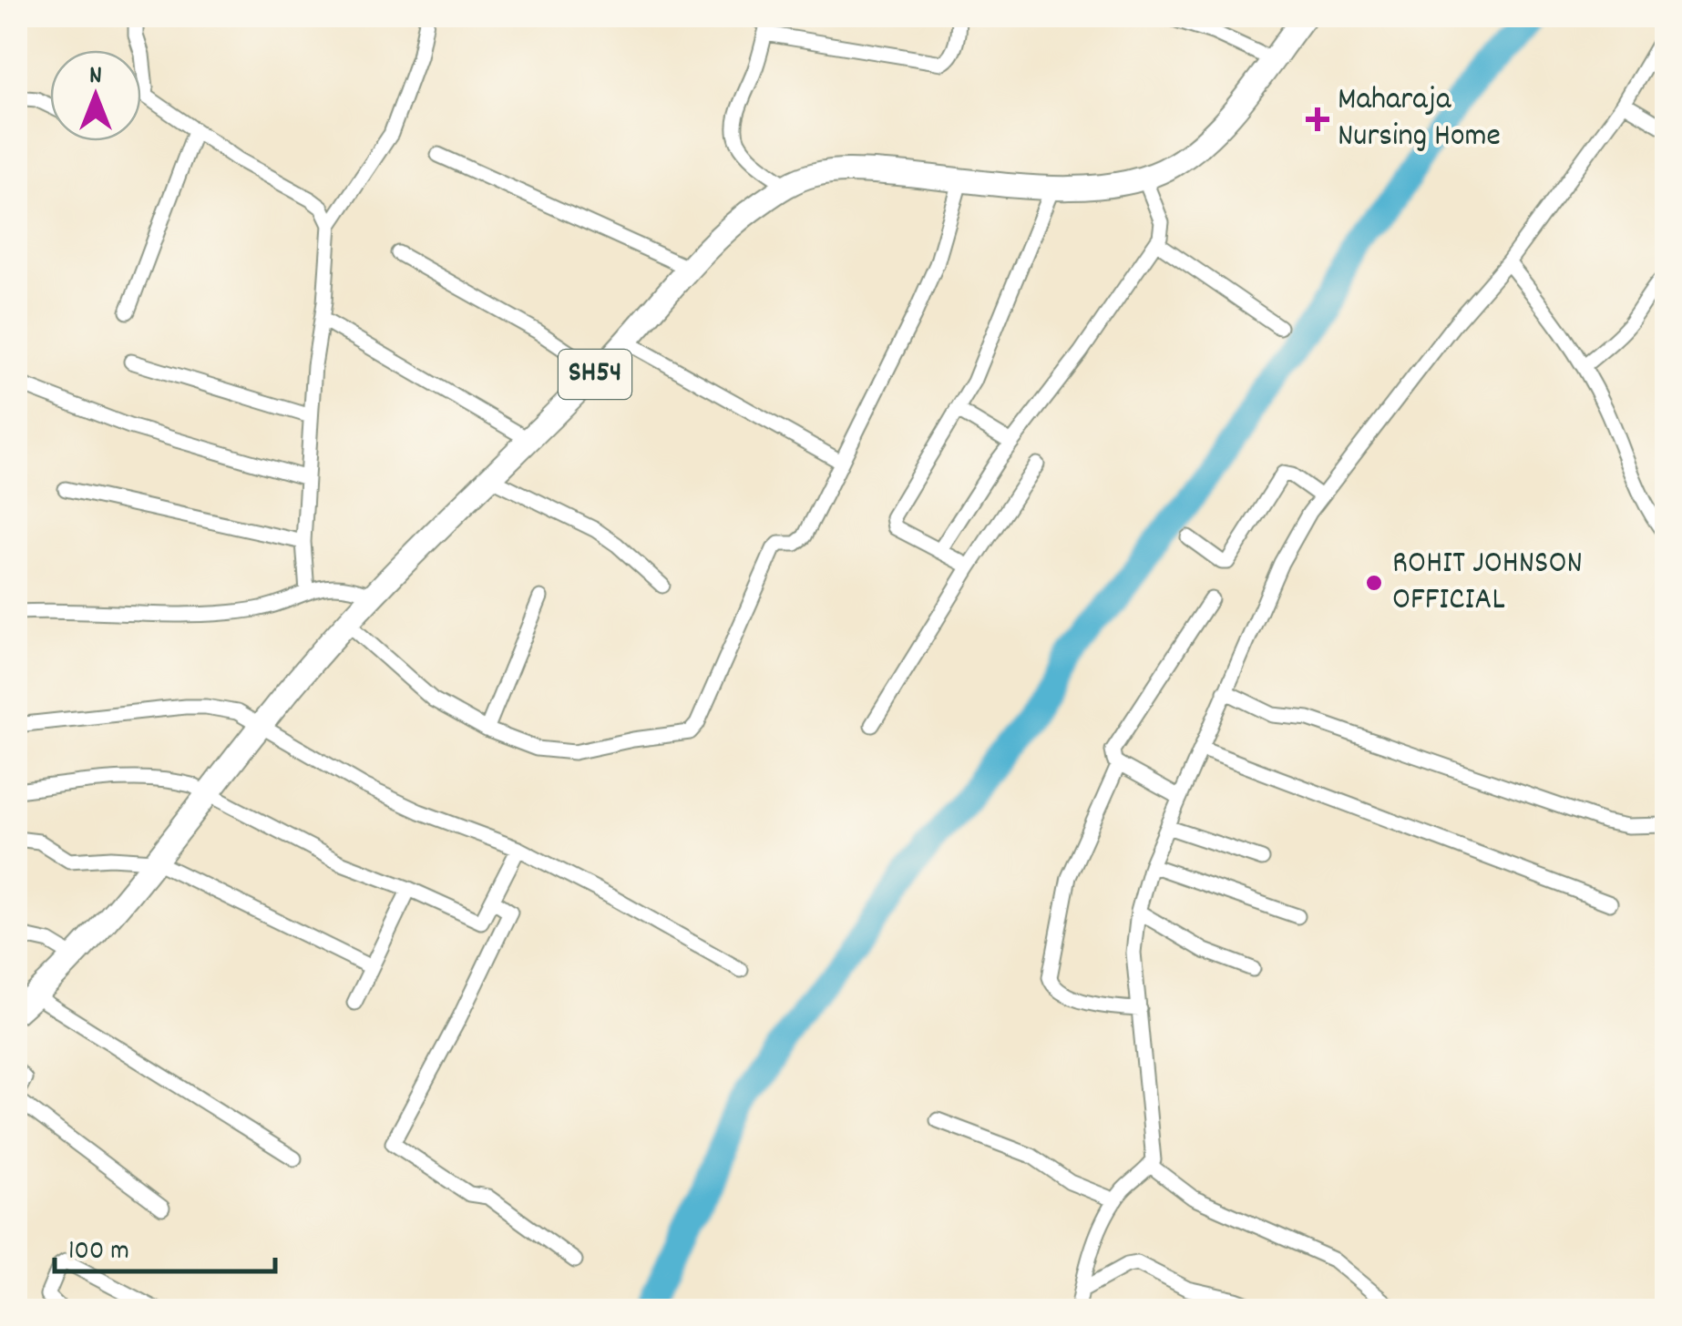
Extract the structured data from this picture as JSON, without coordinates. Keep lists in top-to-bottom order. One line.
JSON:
{"streets":{"main road":["SH54"]},"places":{"health":["Maharaja Nursing Home"],"other":["ROHIT JOHNSON OFFICIAL"]},"scale_bar":"100 m","north":"top"}
